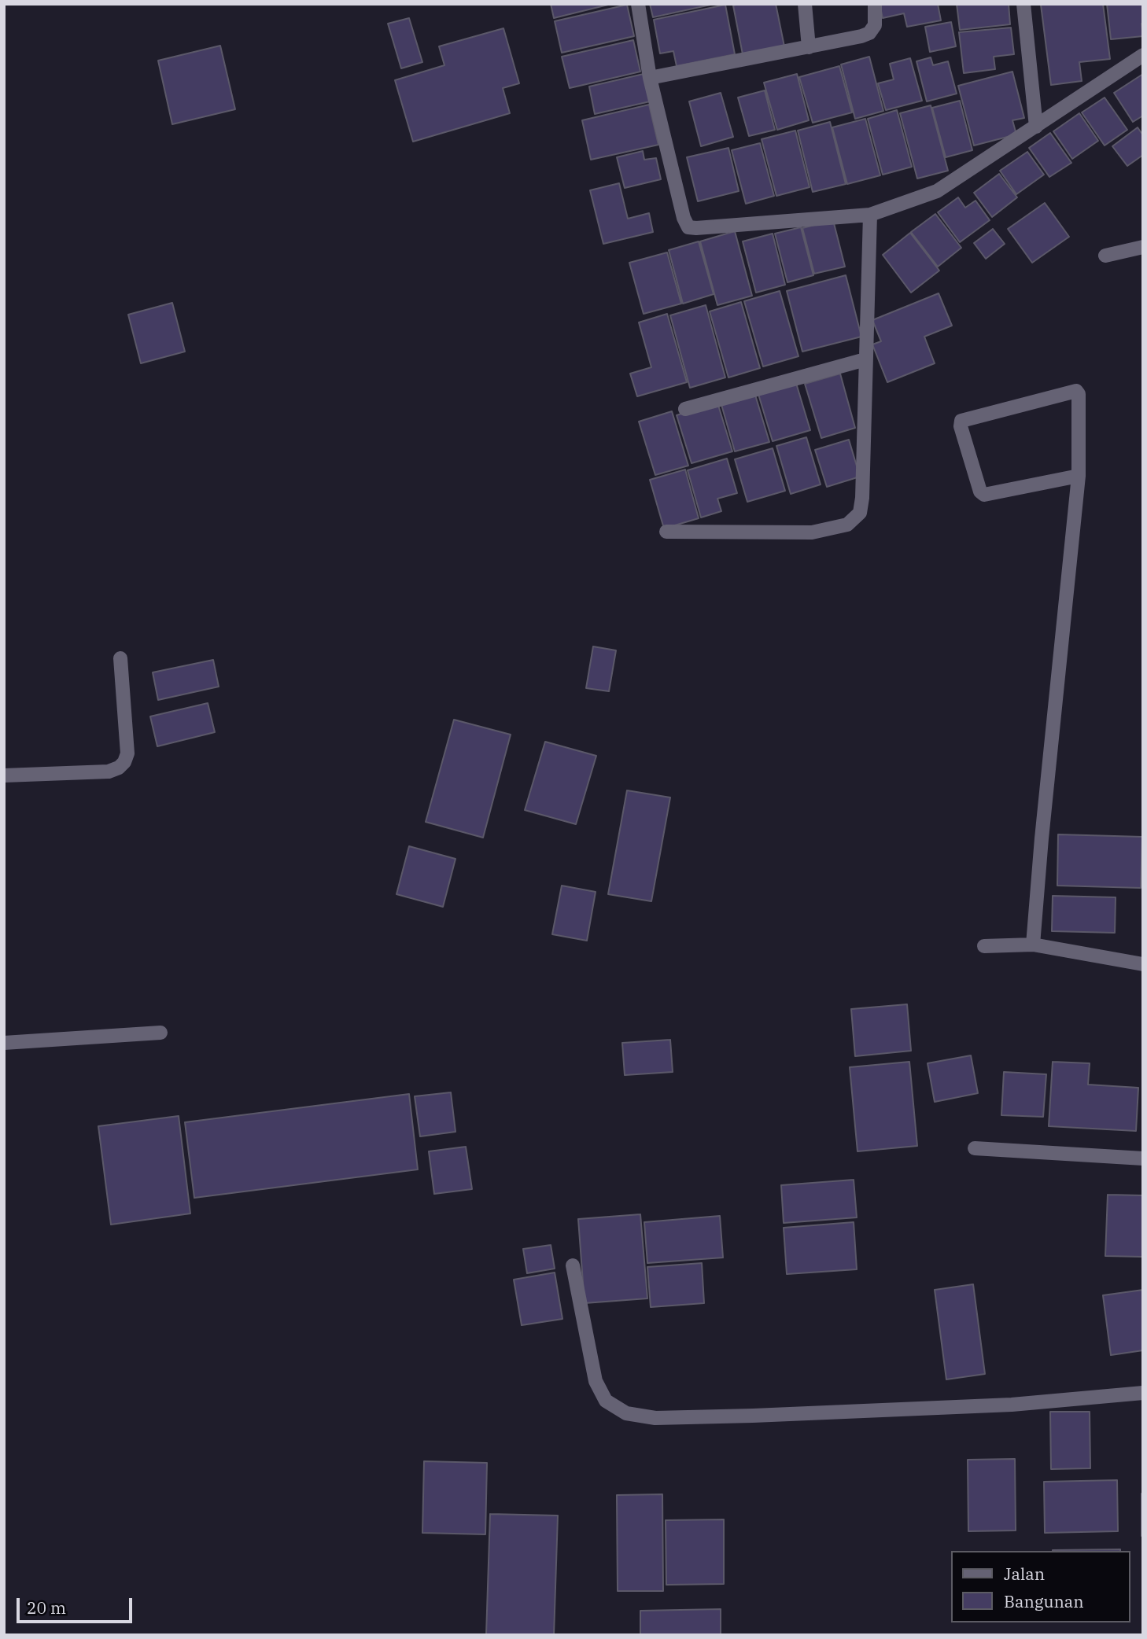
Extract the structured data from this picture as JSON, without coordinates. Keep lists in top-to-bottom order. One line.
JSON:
{"legend":["Jalan","Bangunan"],"scale_bar":"20 m"}
